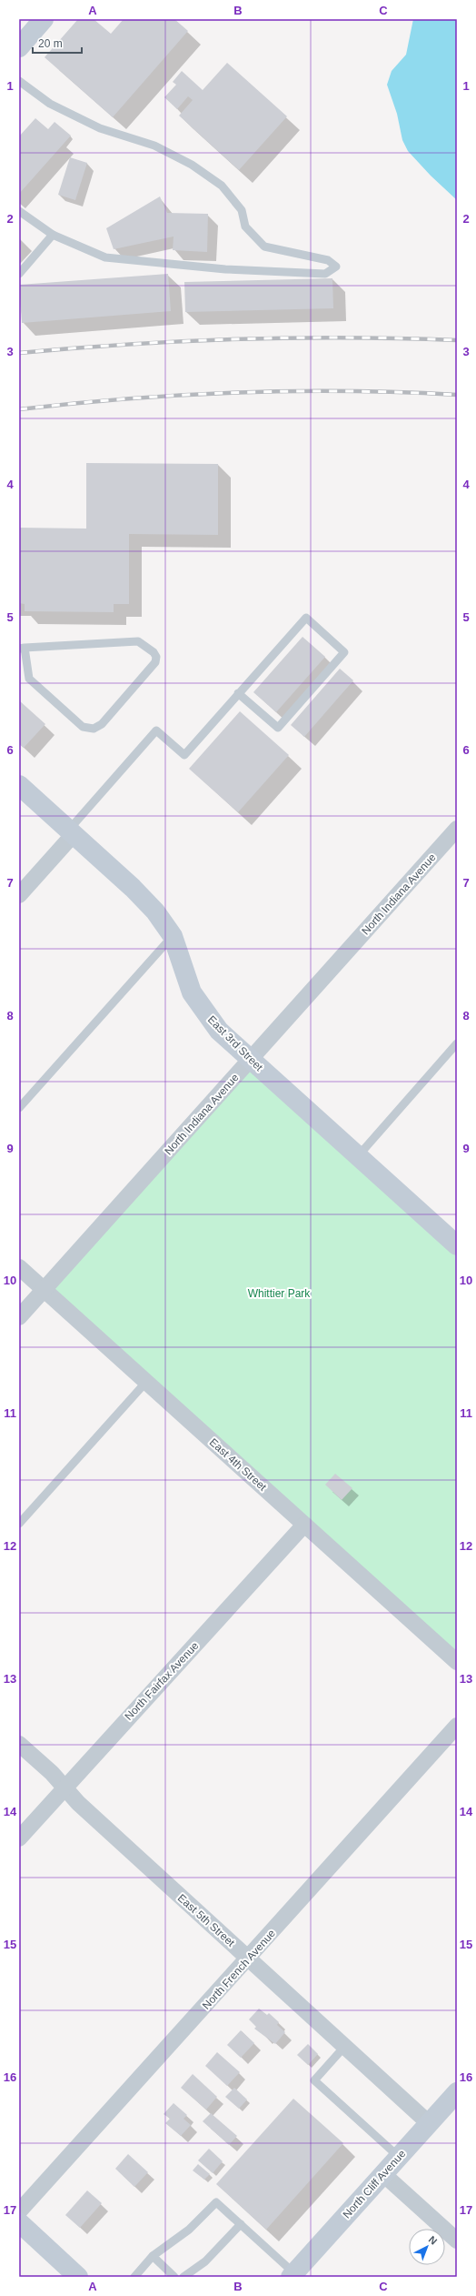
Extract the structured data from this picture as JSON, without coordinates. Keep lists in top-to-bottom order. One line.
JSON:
{"streets":{"street":["North Indiana Avenue","East 3rd Street","East 4th Street","North Fairfax Avenue","East 5th Street","North French Avenue","North Cliff Avenue"]},"crossings":[["North Indiana Avenue","East 3rd Street"],["North Indiana Avenue","East 4th Street"],["East 4th Street","North Fairfax Avenue"],["North Fairfax Avenue","East 5th Street"],["East 5th Street","North French Avenue"],["East 5th Street","North Cliff Avenue"]],"parks":["Whittier Park"],"scale_bar":"20 m","north":"top right","grid":{"columns":["A","B","C"],"rows":["1","2","3","4","5","6","7","8","9","10","11","12","13","14","15","16","17"]}}
